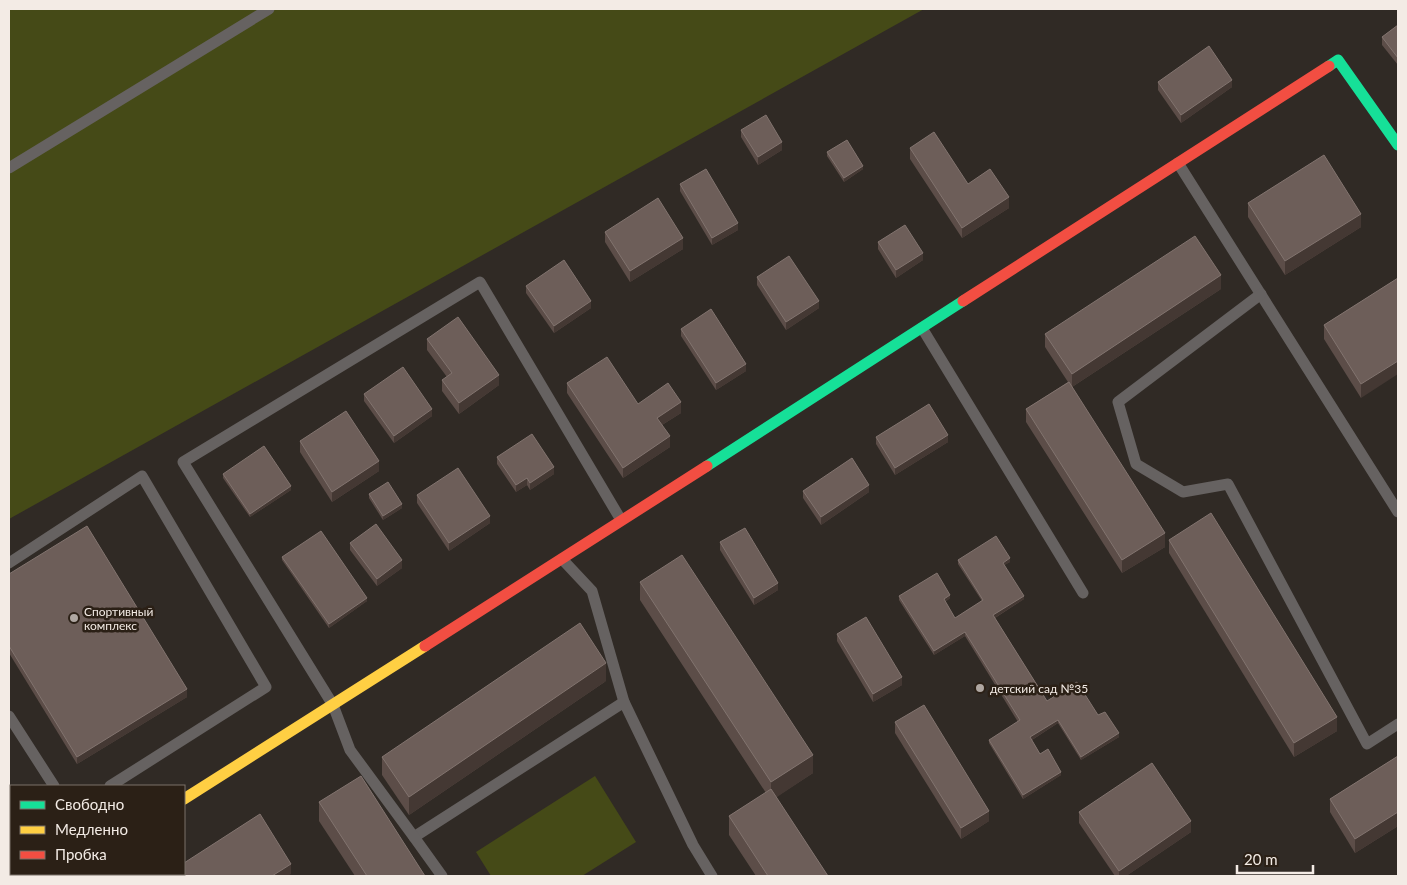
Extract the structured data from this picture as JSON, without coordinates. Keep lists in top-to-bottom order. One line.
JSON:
{"places":["Спортивный комплекс","детский сад №35"],"legend":["Свободно","Медленно","Пробка"],"scale_bar":"20 m"}
